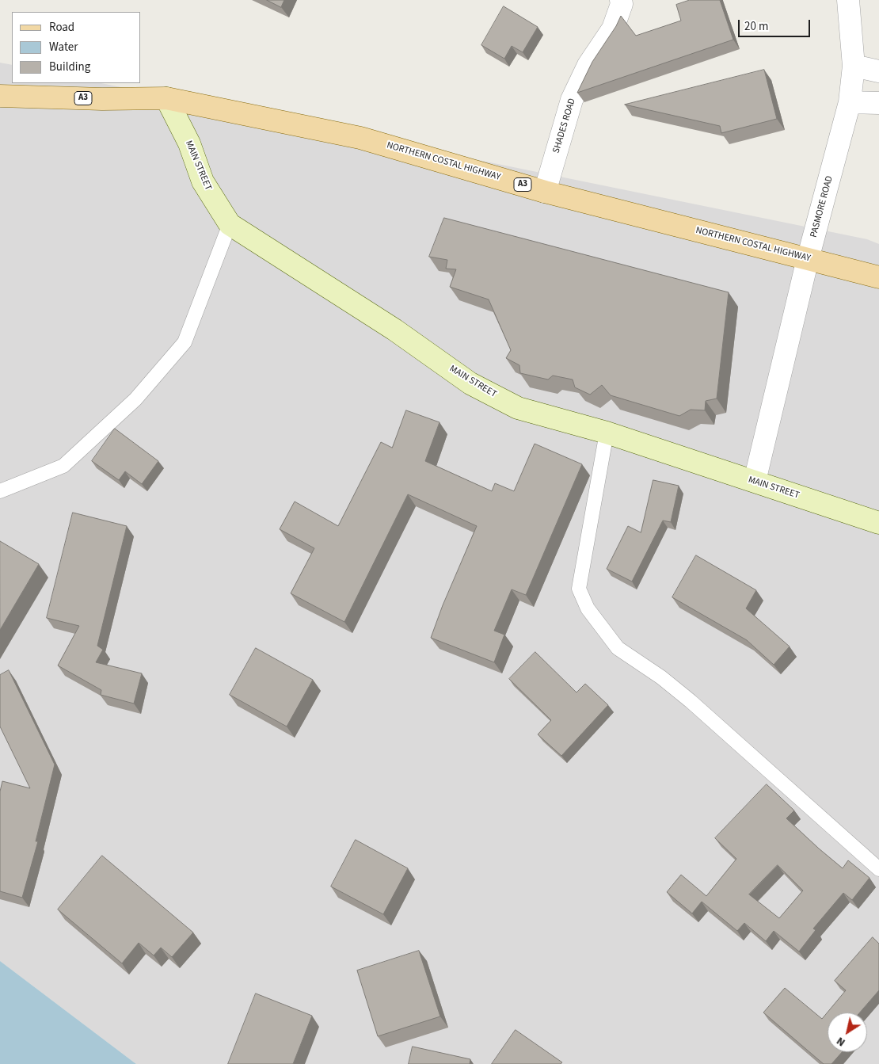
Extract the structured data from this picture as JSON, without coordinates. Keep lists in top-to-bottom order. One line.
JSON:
{"streets":{"main road":["A3","NORTHERN COSTAL HIGHWAY"],"street":["SHADES ROAD","MAIN STREET","PASMORE ROAD"]},"crossings":[["A3","NORTHERN COSTAL HIGHWAY"],["A3","MAIN STREET"],["SHADES ROAD","NORTHERN COSTAL HIGHWAY"],["NORTHERN COSTAL HIGHWAY","MAIN STREET"],["NORTHERN COSTAL HIGHWAY","PASMORE ROAD"],["MAIN STREET","PASMORE ROAD"]],"legend":["Road","Water","Building"],"scale_bar":"20 m","north":"bottom left"}
